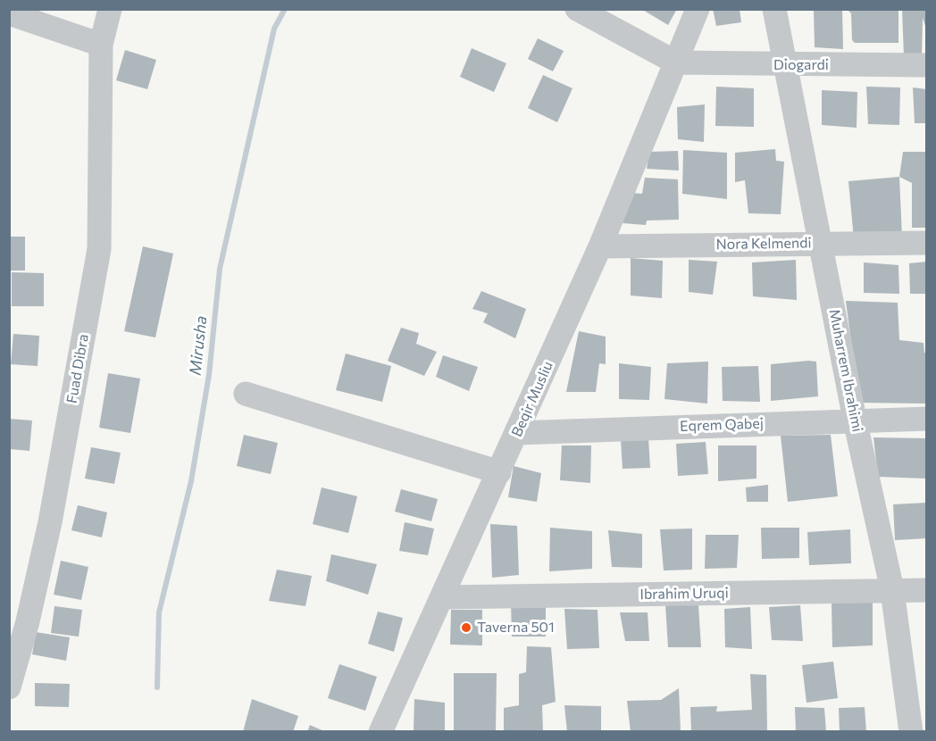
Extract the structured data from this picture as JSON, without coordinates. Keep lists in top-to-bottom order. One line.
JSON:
{"streets":{"street":["Diogardi","Nora Kelmendi","Fuad Dibra","Muharrem Ibrahimi","Beqir Musliu","Eqrem Qabej","Ibrahim Uruqi"]},"crossings":[["Diogardi","Muharrem Ibrahimi"],["Diogardi","Beqir Musliu"],["Nora Kelmendi","Muharrem Ibrahimi"],["Nora Kelmendi","Beqir Musliu"],["Muharrem Ibrahimi","Eqrem Qabej"],["Muharrem Ibrahimi","Ibrahim Uruqi"],["Beqir Musliu","Eqrem Qabej"],["Beqir Musliu","Ibrahim Uruqi"]],"water":["Mirusha"],"places":["Taverna 501"]}
